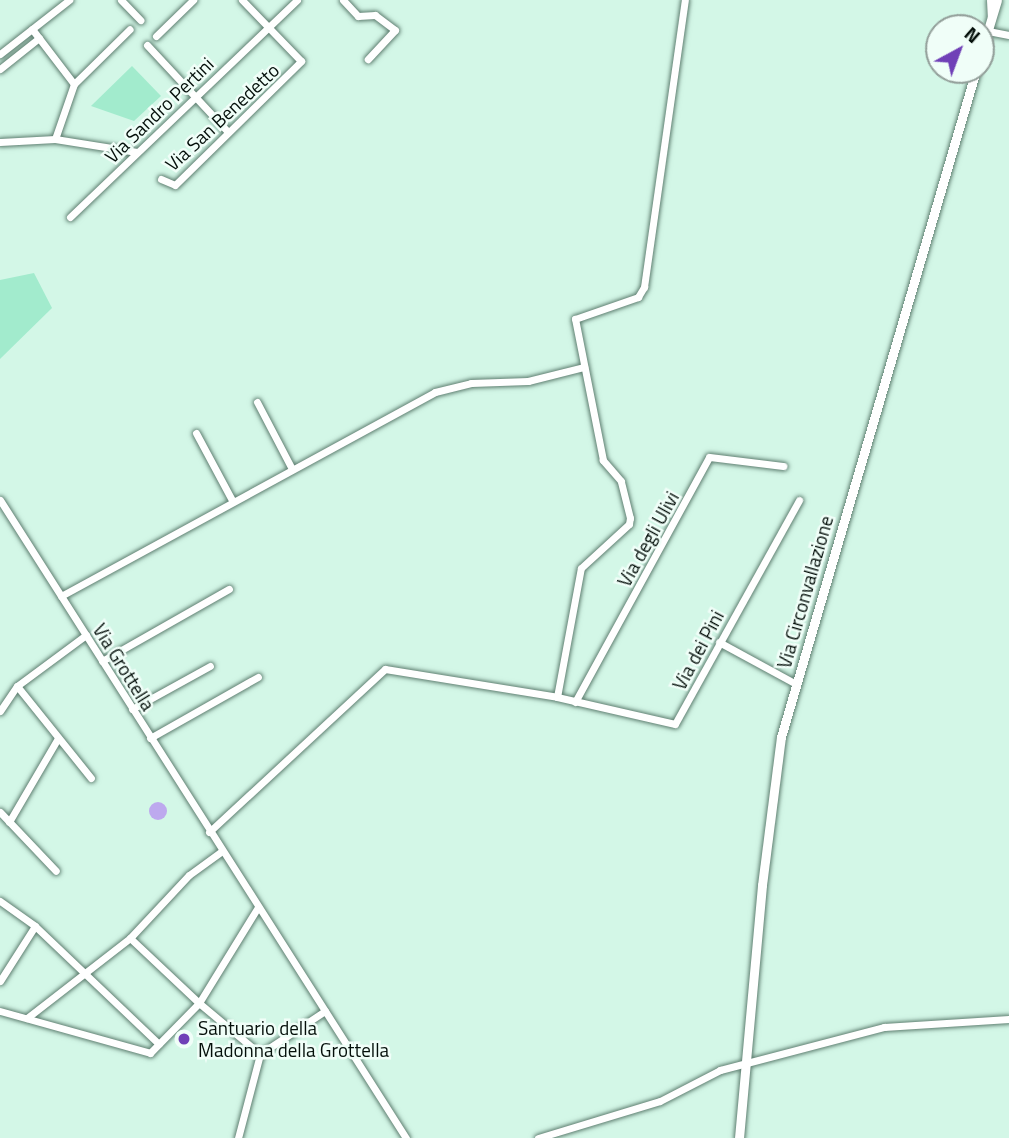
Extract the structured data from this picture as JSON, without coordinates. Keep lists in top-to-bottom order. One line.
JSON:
{"streets":{"main road":["Via Circonvallazione"],"street":["Via Sandro Pertini","Via San Benedetto","Via degli Ulivi","Via dei Pini","Via Grottella"]},"crossings":[["Via Sandro Pertini","Via San Benedetto"],["Via degli Ulivi","Via dei Pini"]],"places":["Santuario della Madonna della Grottella"],"north":"top right"}
